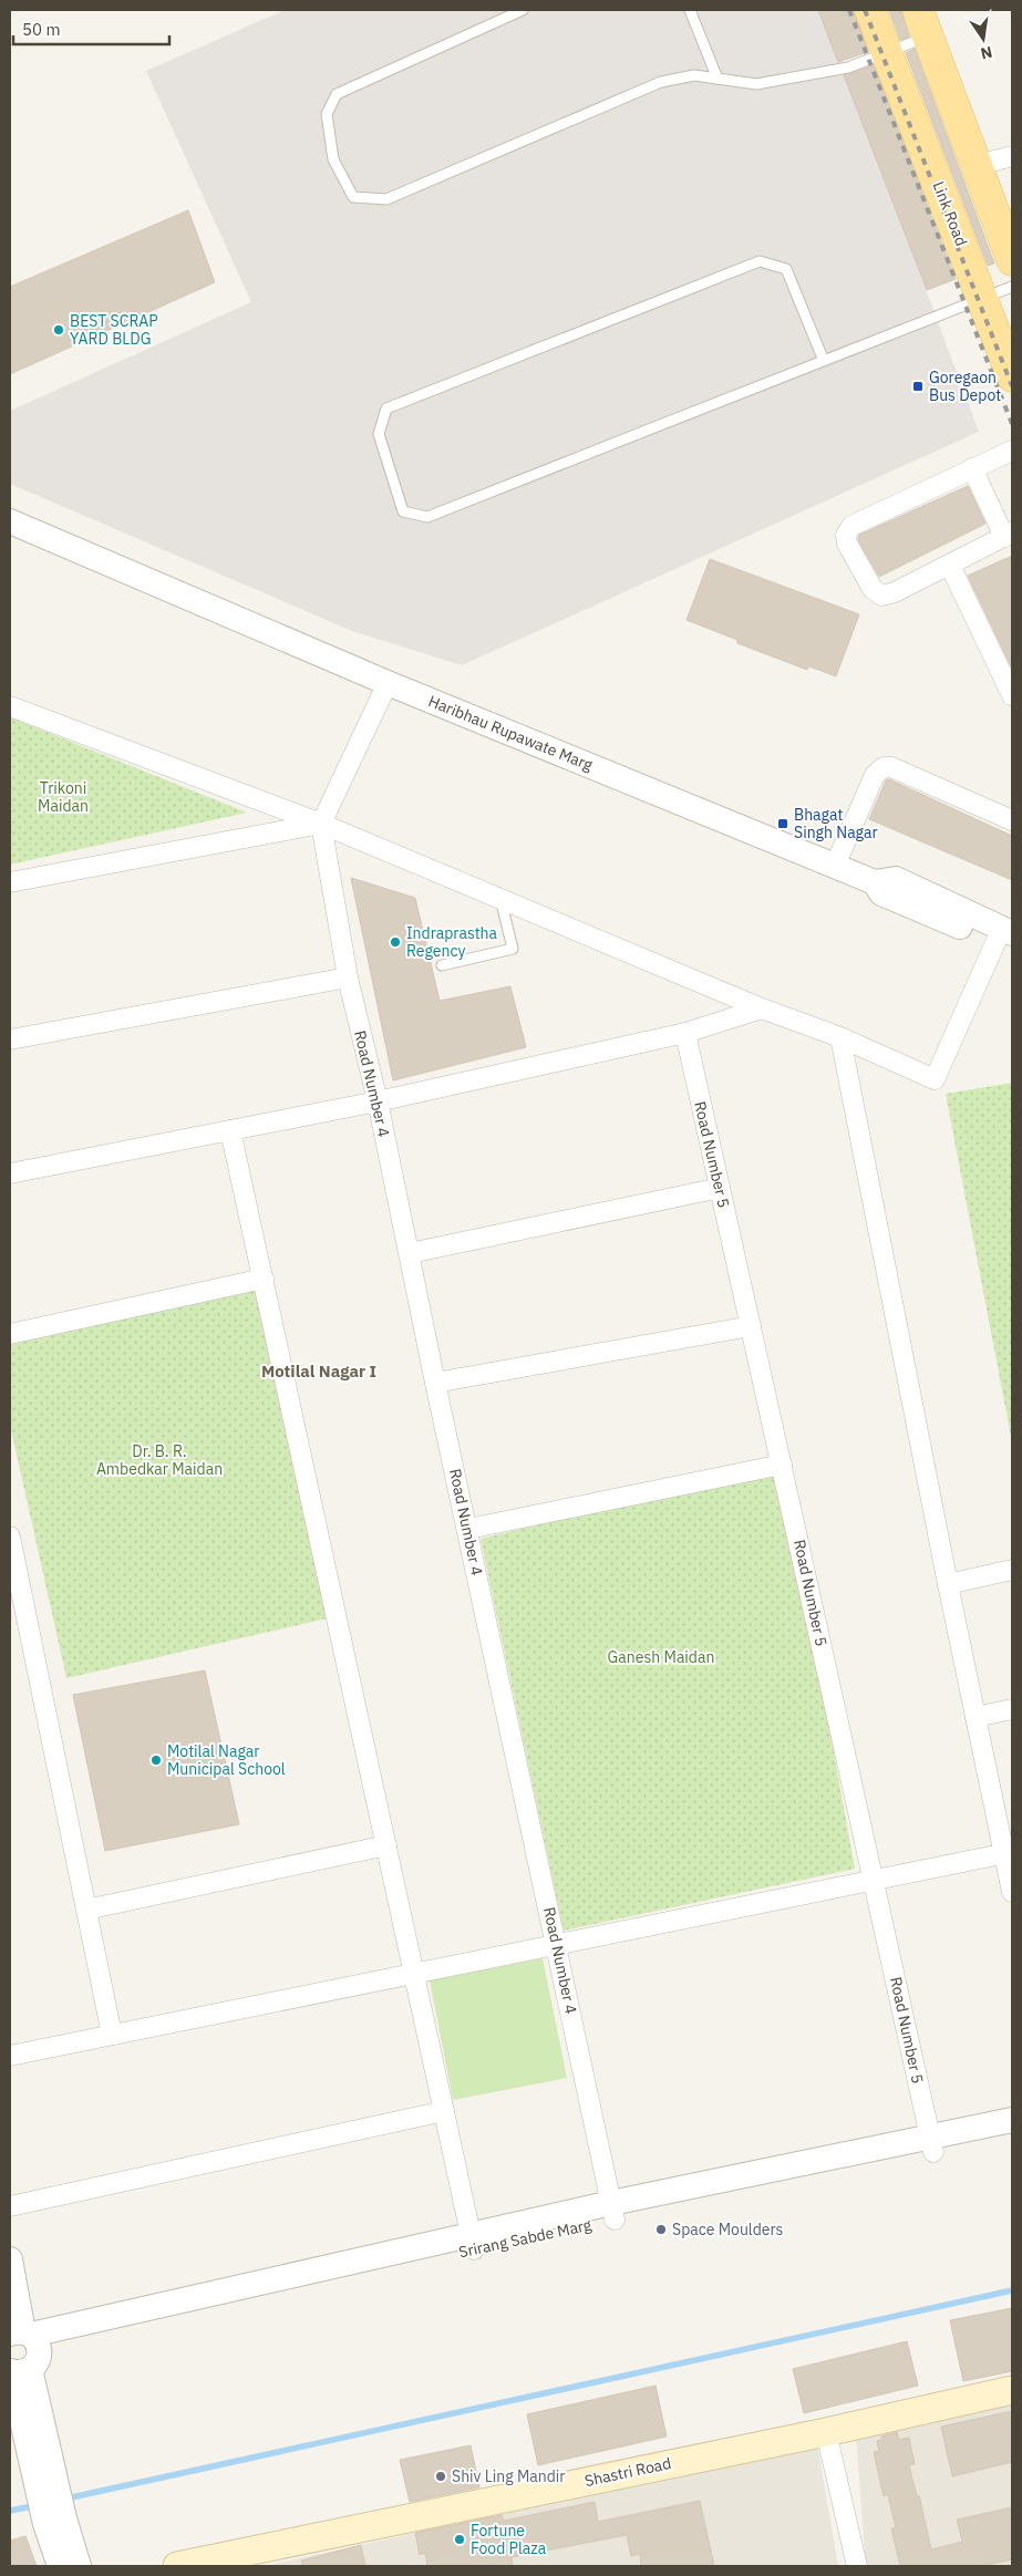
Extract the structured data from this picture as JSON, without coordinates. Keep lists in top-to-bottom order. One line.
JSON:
{"streets":{"main road":["Link Road","Shastri Road"],"street":["Haribhau Rupawate Marg","Road Number 4","Road Number 5","Srirang Sabde Marg"]},"crossings":[["Road Number 4","Srirang Sabde Marg"],["Road Number 5","Srirang Sabde Marg"]],"districts":["Motilal Nagar I"],"parks":["Trikoni Maidan","Dr. B. R. Ambedkar Maidan","Ganesh Maidan"],"places":{"other":["BEST SCRAP YARD BLDG","Indraprastha Regency","Motilal Nagar Municipal School","Space Moulders","Shiv Ling Mandir","Fortune Food Plaza"],"transit":["Goregaon Bus Depot","Bhagat Singh Nagar"]},"scale_bar":"50 m","north":"bottom"}
